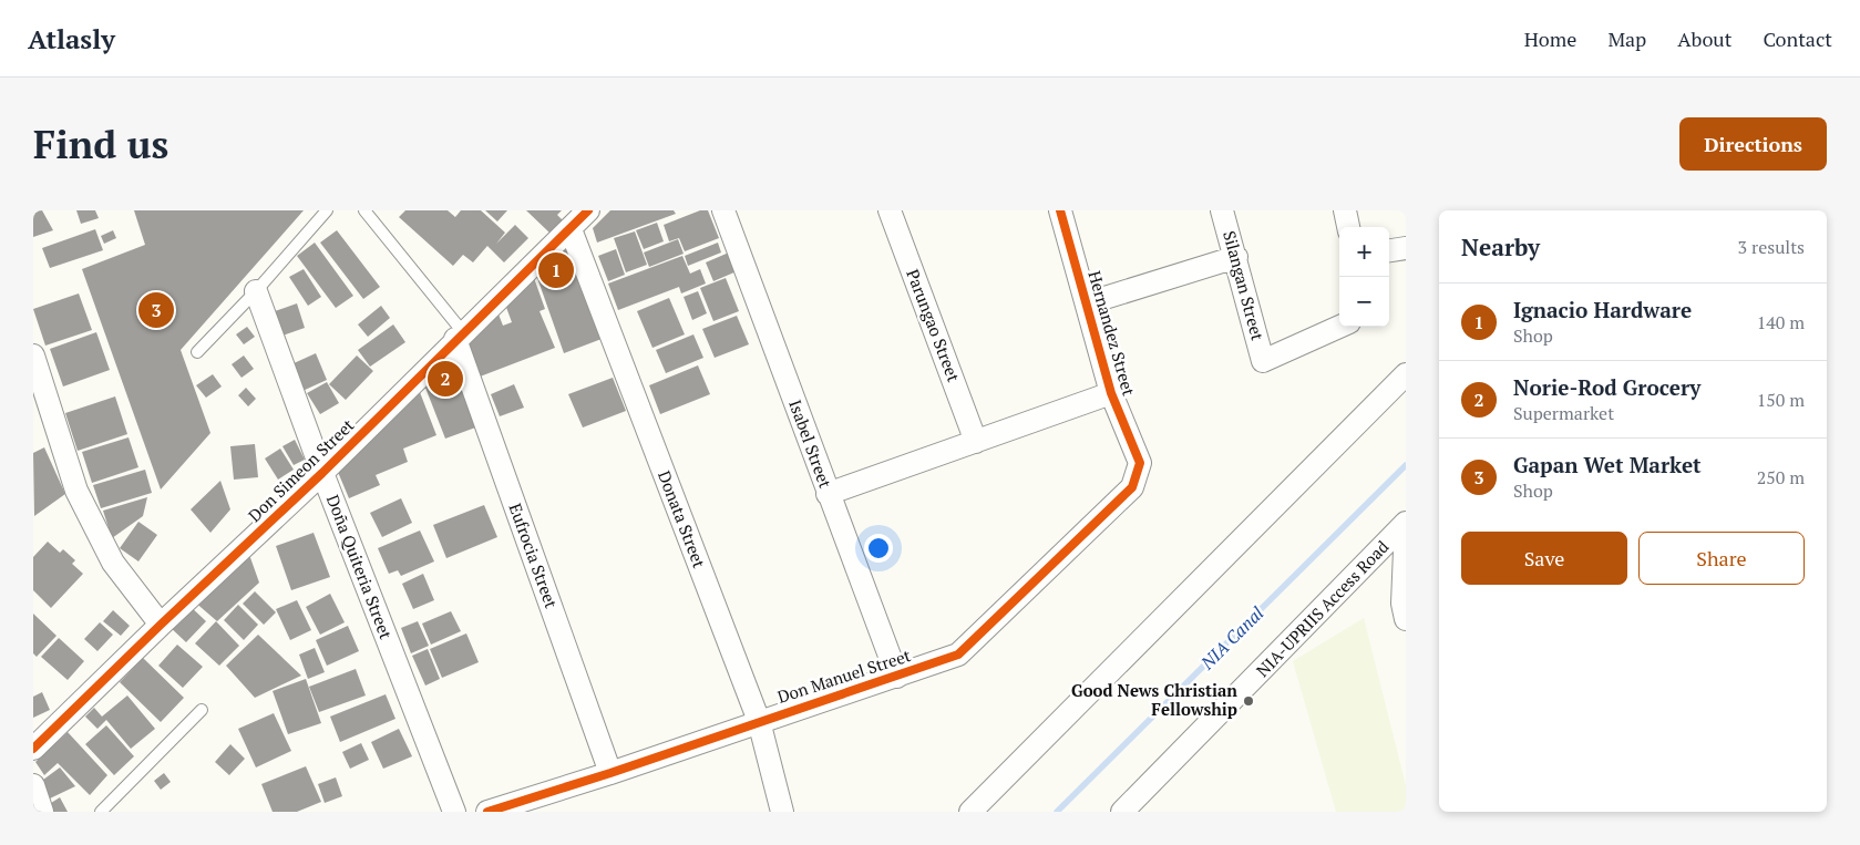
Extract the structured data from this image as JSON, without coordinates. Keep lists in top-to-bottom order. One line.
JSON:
{"streets":{"street":["Silangan Street","Parungao Street","Hernandez Street","Isabel Street","Don Simeon Street","Donata Street","Eufrocia Street","Doña Quiteria Street","NIA-UPRIIS Access Road","Don Manuel Street"]},"crossings":[["Hernandez Street","Don Manuel Street"],["Isabel Street","Don Manuel Street"],["Don Simeon Street","Donata Street"],["Don Simeon Street","Eufrocia Street"],["Don Simeon Street","Doña Quiteria Street"],["Donata Street","Don Manuel Street"],["Eufrocia Street","Don Manuel Street"]],"water":["NIA Canal"],"places":["Good News Christian Fellowship"],"page":{"header":"Atlasly","nav":["Home","Map","About","Contact"],"buttons":["Directions",["Save","Share"]],"title":"Find us","heading":["Nearby","3 results"],"map_buttons":["+","−"],"pins":["1","3","2"],"list":[{"mark":"1","name":"Ignacio Hardware","note":"Shop","value":"140 m"},{"mark":"2","name":"Norie-Rod Grocery","note":"Supermarket","value":"150 m"},{"mark":"3","name":"Gapan Wet Market","note":"Shop","value":"250 m"}]}}
